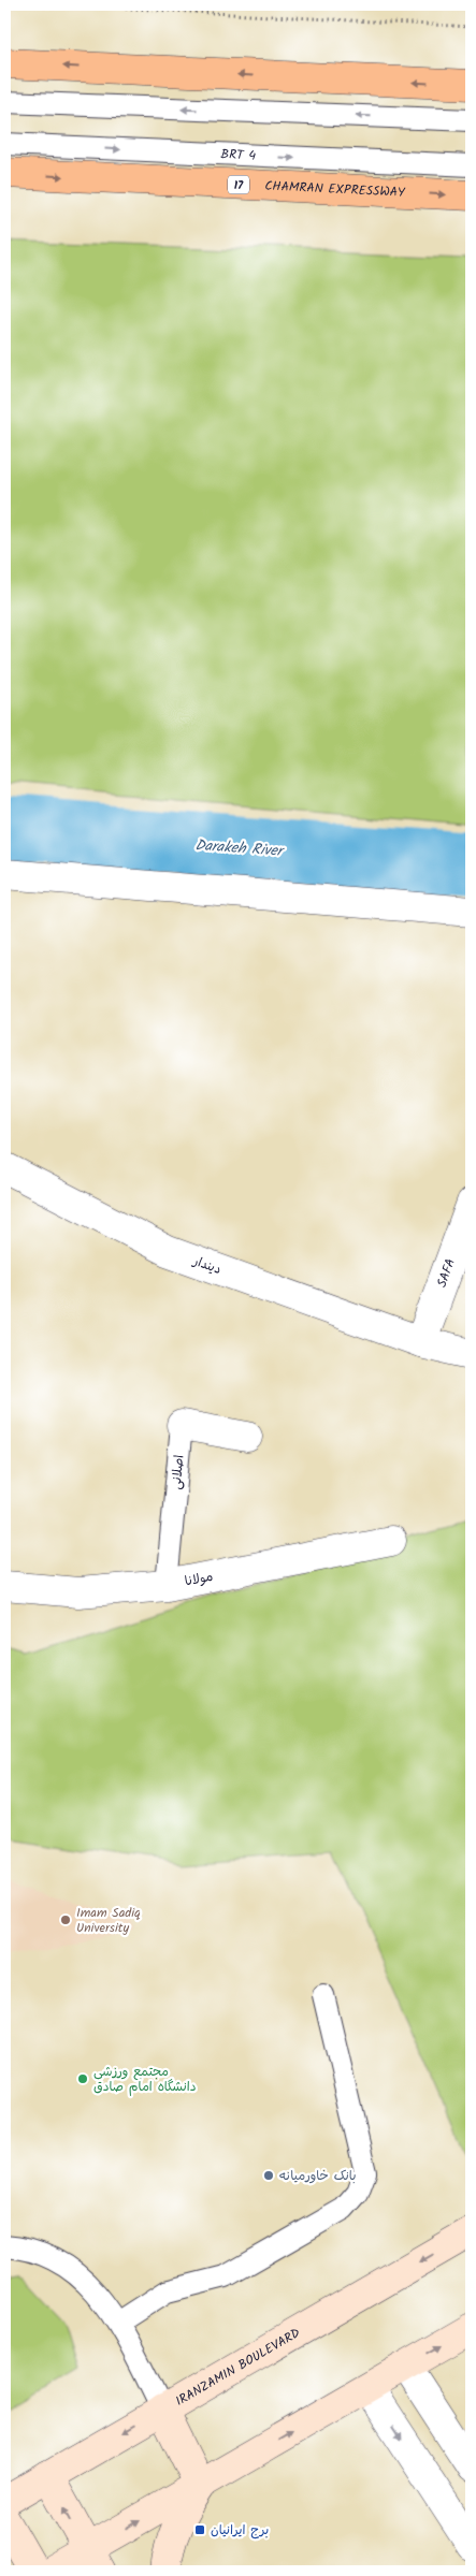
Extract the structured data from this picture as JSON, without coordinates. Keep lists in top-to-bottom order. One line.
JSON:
{"streets":{"highway":["17","CHAMRAN EXPRESSWAY"],"main road":["IRANZAMIN BOULEVARD"],"street":["دیندار","SAFA","اصلانی","مولانا"],"lane":["BRT 4"]},"crossings":[["دیندار","SAFA"],["اصلانی","مولانا"]],"water":["Darakeh River"],"places":{"other":["Imam Sadiq University","مجتمع ورزشی دانشگاه امام صادق","بانک خاورمیانه"],"transit":["برج ایرانیان"]}}
